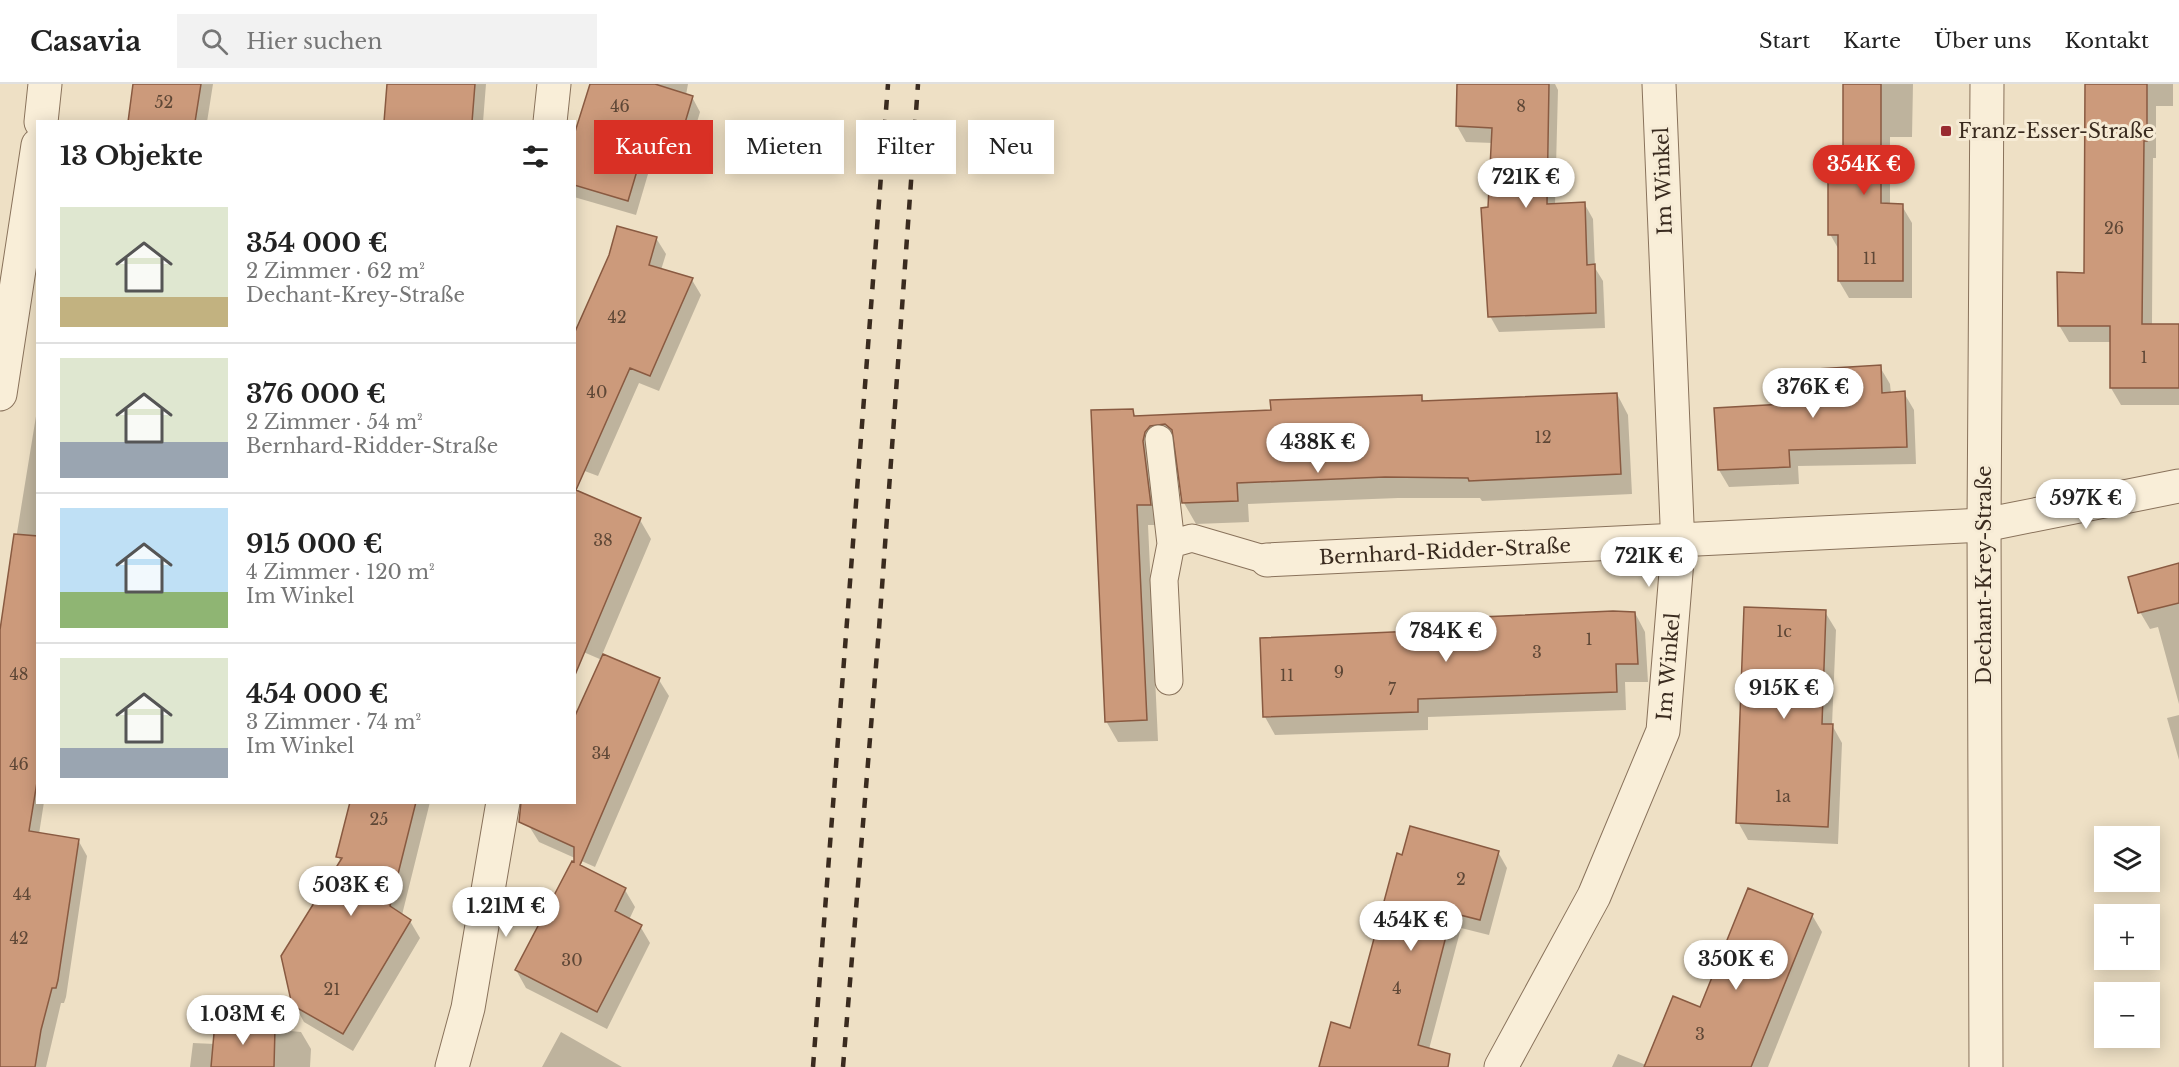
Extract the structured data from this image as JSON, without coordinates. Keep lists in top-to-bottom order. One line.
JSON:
{"streets":{"street":["Im Winkel","Bernhard-Ridder-Straße","Dechant-Krey-Straße"]},"crossings":[["Im Winkel","Bernhard-Ridder-Straße"],["Bernhard-Ridder-Straße","Dechant-Krey-Straße"]],"places":{"transit":["Franz-Esser-Straße"]},"house_numbers":["52","46","8","26","11","42","1","40","12","38","1c","1","3","9","48","11","7","34","46","1a","25","2","44","42","30","4","21","3"],"page":{"header":"Casavia","search":"Hier suchen","nav":["Start","Karte","Über uns","Kontakt"],"chip":["Kaufen","Mieten","Filter","Neu"],"heading":"13 Objekte","price":["354K €","721K €","376K €","438K €","597K €","721K €","784K €","915K €","503K €","1.21M €","454K €","350K €","1.03M €"],"list":[{"name":"354 000 €","note":"2 Zimmer · 62 m² · Dechant-Krey-Straße"},{"name":"376 000 €","note":"2 Zimmer · 54 m² · Bernhard-Ridder-Straße"},{"name":"915 000 €","note":"4 Zimmer · 120 m² · Im Winkel"},{"name":"454 000 €","note":"3 Zimmer · 74 m² · Im Winkel"}],"map_buttons":["+","−"]}}
